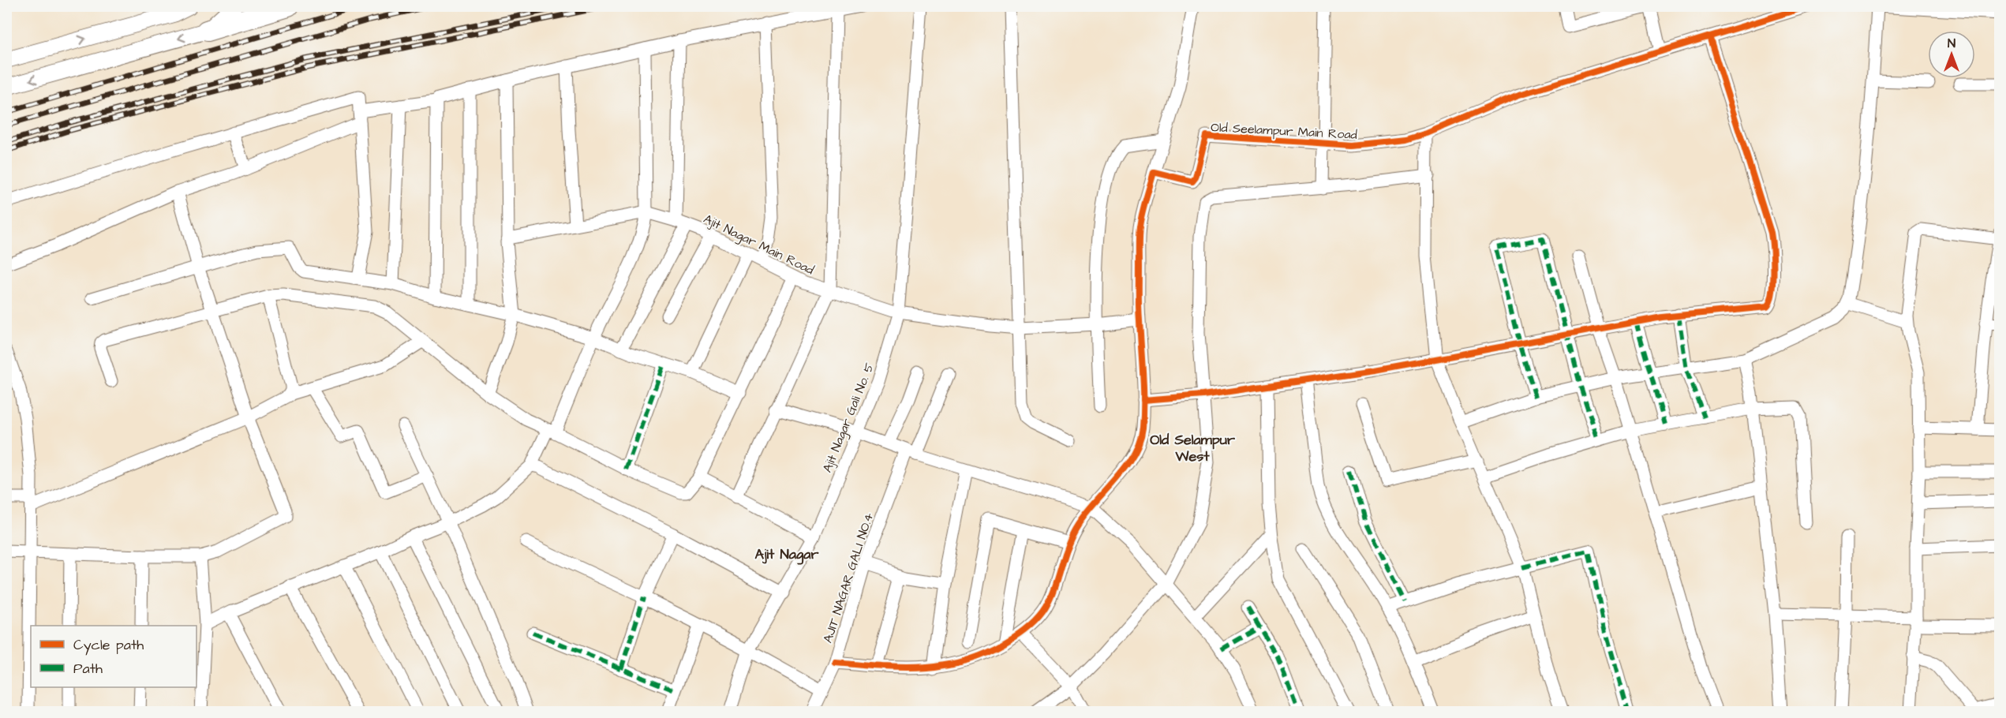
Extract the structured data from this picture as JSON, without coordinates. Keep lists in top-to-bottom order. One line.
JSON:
{"streets":{"street":["Old Seelampur Main Road","Ajit Nagar Main Road","Ajit Nagar Gali No. 5","AJIT NAGAR GALI NO.4"]},"crossings":[["Ajit Nagar Main Road","Ajit Nagar Gali No. 5"]],"districts":["Old Selampur West","Ajit Nagar"],"legend":["Cycle path","Path"],"north":"top"}
